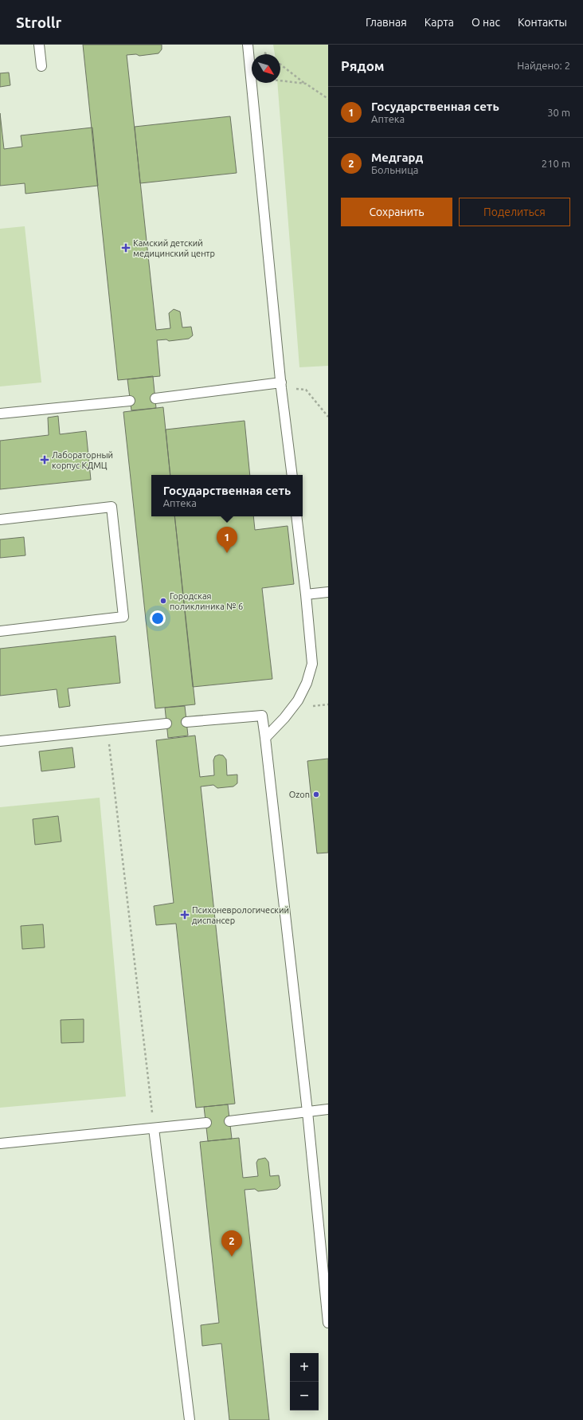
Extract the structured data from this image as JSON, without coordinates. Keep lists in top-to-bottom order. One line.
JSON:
{"places":{"health":["Камский детский медицинский центр","Лабораторный корпус КДМЦ","Психоневрологический диспансер"],"other":["Городская поликлиника № 6","Ozon"]},"north":"bottom right","page":{"header":"Strollr","nav":["Главная","Карта","О нас","Контакты"],"heading":["Рядом","Найдено: 2"],"list":[{"mark":"1","name":"Государственная сеть","note":"Аптека","value":"30 m"},{"mark":"2","name":"Медгард","note":"Больница","value":"210 m"}],"buttons":["Сохранить","Поделиться"],"popup":["Государственная сеть","Аптека"],"pins":["1","2"],"map_buttons":["+","−"]}}
